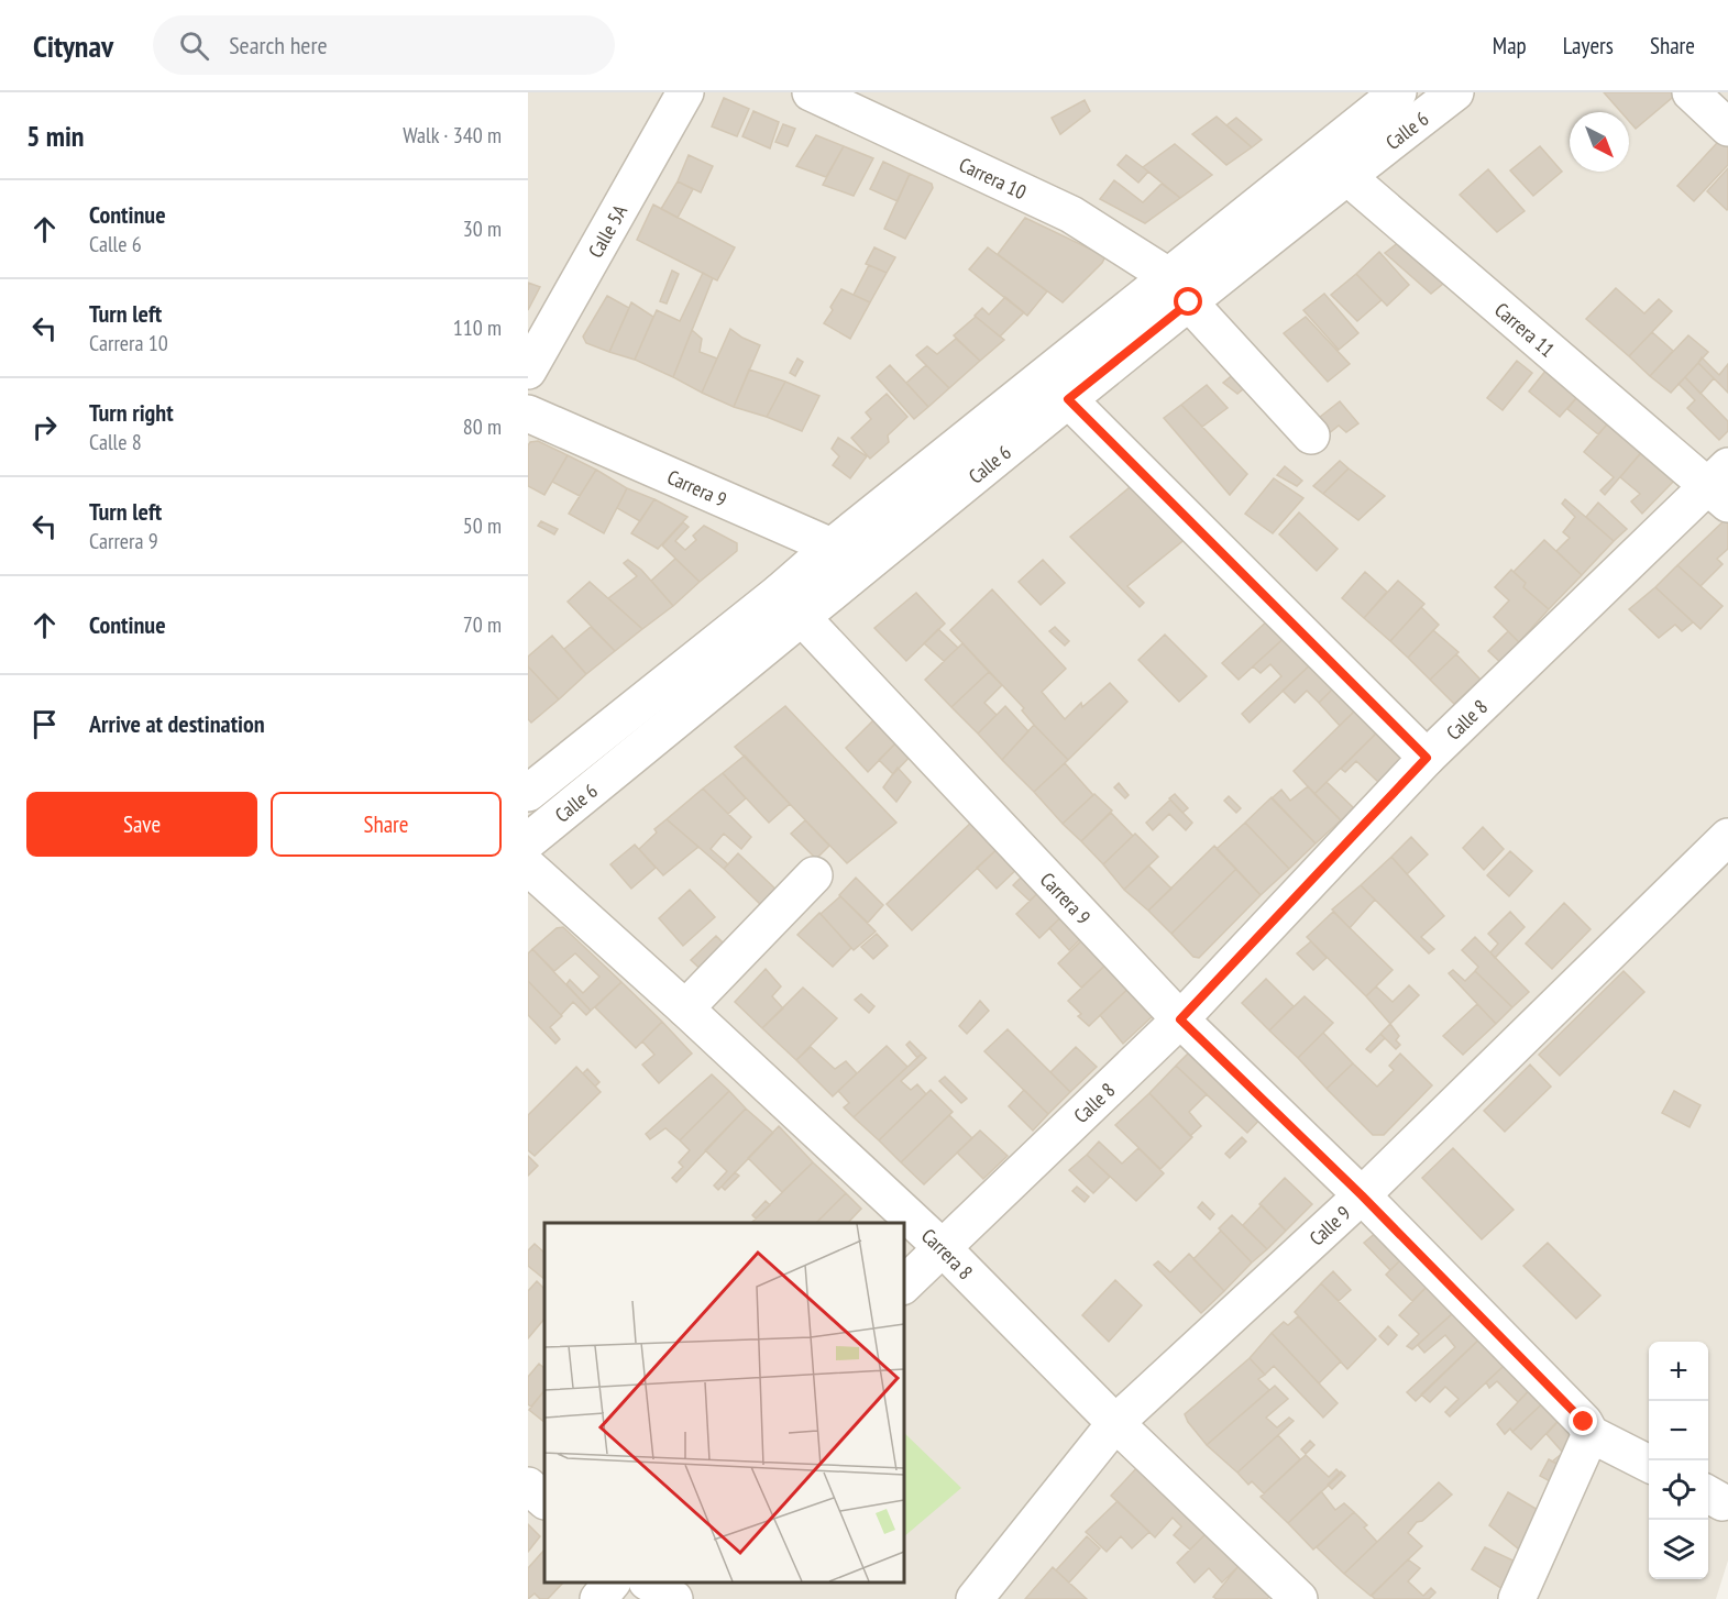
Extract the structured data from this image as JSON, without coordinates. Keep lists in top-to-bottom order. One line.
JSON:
{"streets":{"street":["Calle 6","Carrera 10","Calle 5A","Carrera 11","Carrera 9","Calle 8","Calle 9","Carrera 8"]},"crossings":[["Calle 6","Carrera 10"],["Calle 6","Carrera 11"],["Calle 6","Carrera 9"],["Carrera 11","Calle 8"],["Carrera 9","Calle 8"],["Carrera 9","Calle 9"],["Calle 8","Carrera 8"],["Calle 9","Carrera 8"]],"north":"bottom right","page":{"header":"Citynav","search":"Search here","nav":["Map","Layers","Share"],"heading":["5 min","Walk · 340 m"],"list":[["Continue","Calle 6","30 m"],["Turn left","Carrera 10","110 m"],["Turn right","Calle 8","80 m"],["Turn left","Carrera 9","50 m"],["Continue","70 m"],"Arrive at destination"],"buttons":["Save","Share"],"map_buttons":["+","−"]}}
